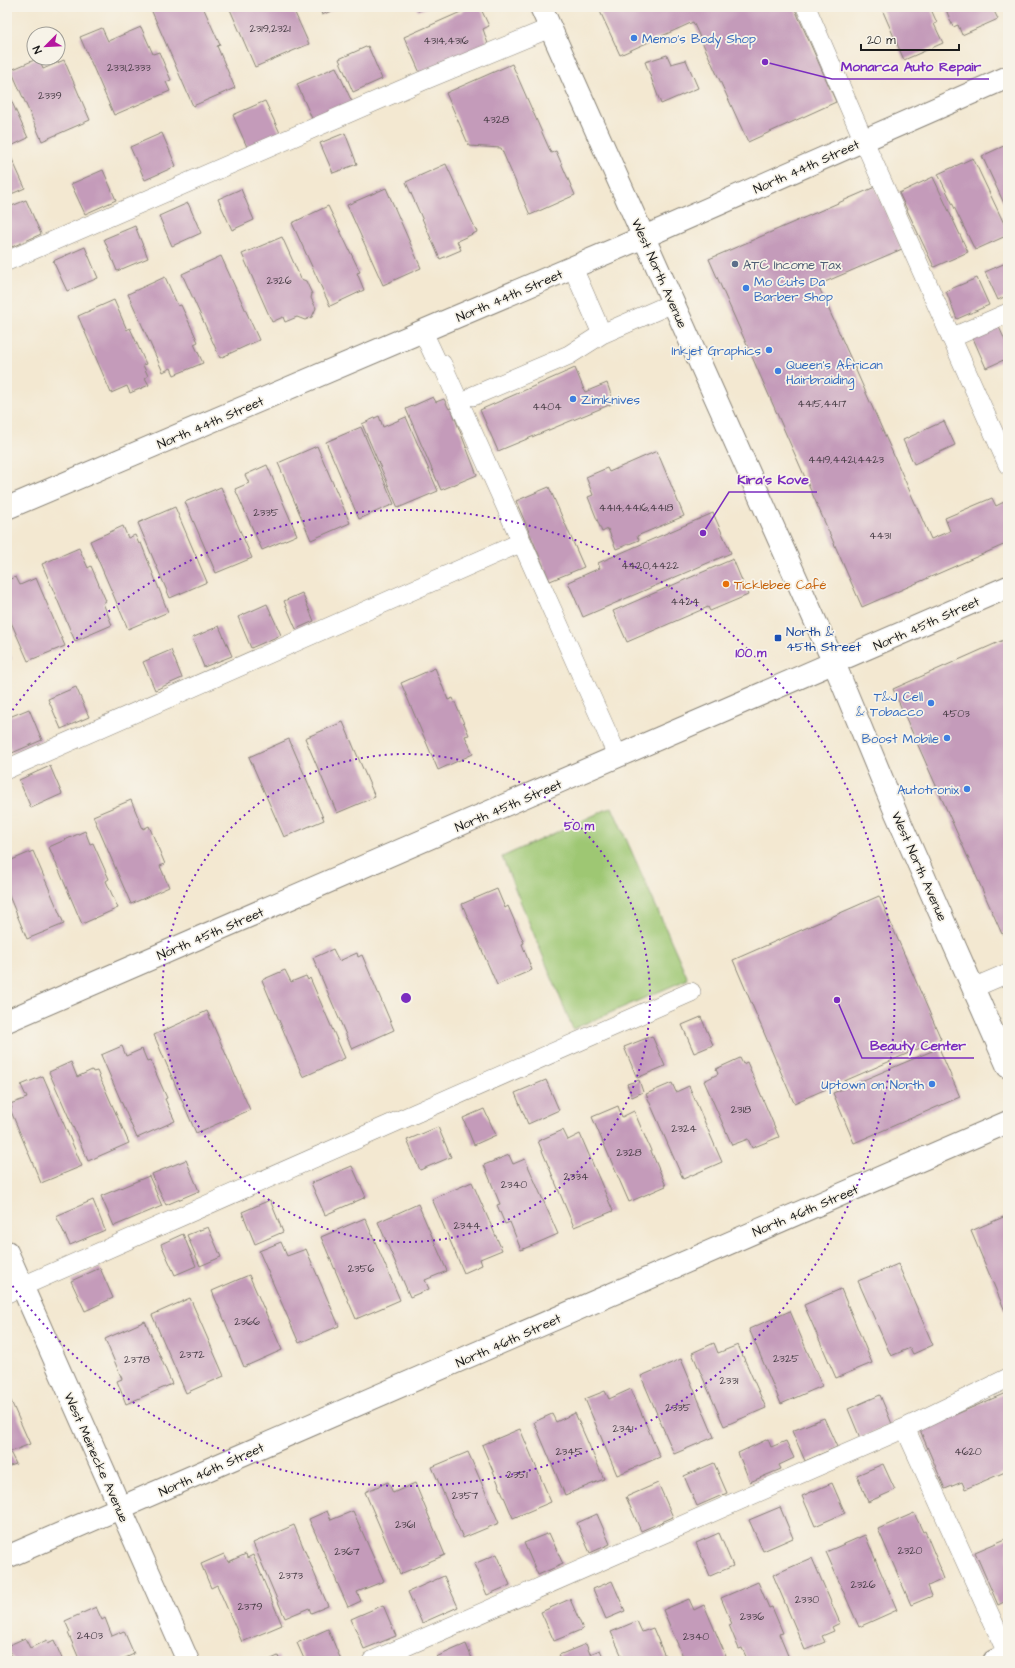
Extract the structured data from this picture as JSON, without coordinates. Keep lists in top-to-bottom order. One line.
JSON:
{"streets":{"street":["North 44th Street","West North Avenue","North 45th Street","North 46th Street","West Meinecke Avenue"]},"crossings":[["North 44th Street","West North Avenue"],["West North Avenue","North 45th Street"],["North 46th Street","West Meinecke Avenue"]],"places":{"other":["Memo's Body Shop","Monarca Auto Repair","ATC Income Tax","Mo Cuts Da Barber Shop","Inkjet Graphics","Queen's African Hairbraiding","Zimknives","Kira's Kove","Ticklebee Café","T&J Cell & Tobacco","Boost Mobile","Autotronix","Beauty Center","Uptown on North"],"transit":["North & 45th Street"]},"house_numbers":["2319,2321","4314,4316","2331,2333","2339","4328","2326","4415,4417","4404","4419,4421,4423","4414,4416,4418","2335","4431","4420,4422","4424","4503","2318","2324","2328","2334","2340","2344","2356","2366","2372","2325","2378","2331","2335","2341","2345","4620","2351","2357","2361","2320","2367","2373","2326","2330","2379","2336","2403","2340"],"scale_bar":"20 m","north":"bottom left","rings":["100 m","50 m"]}
